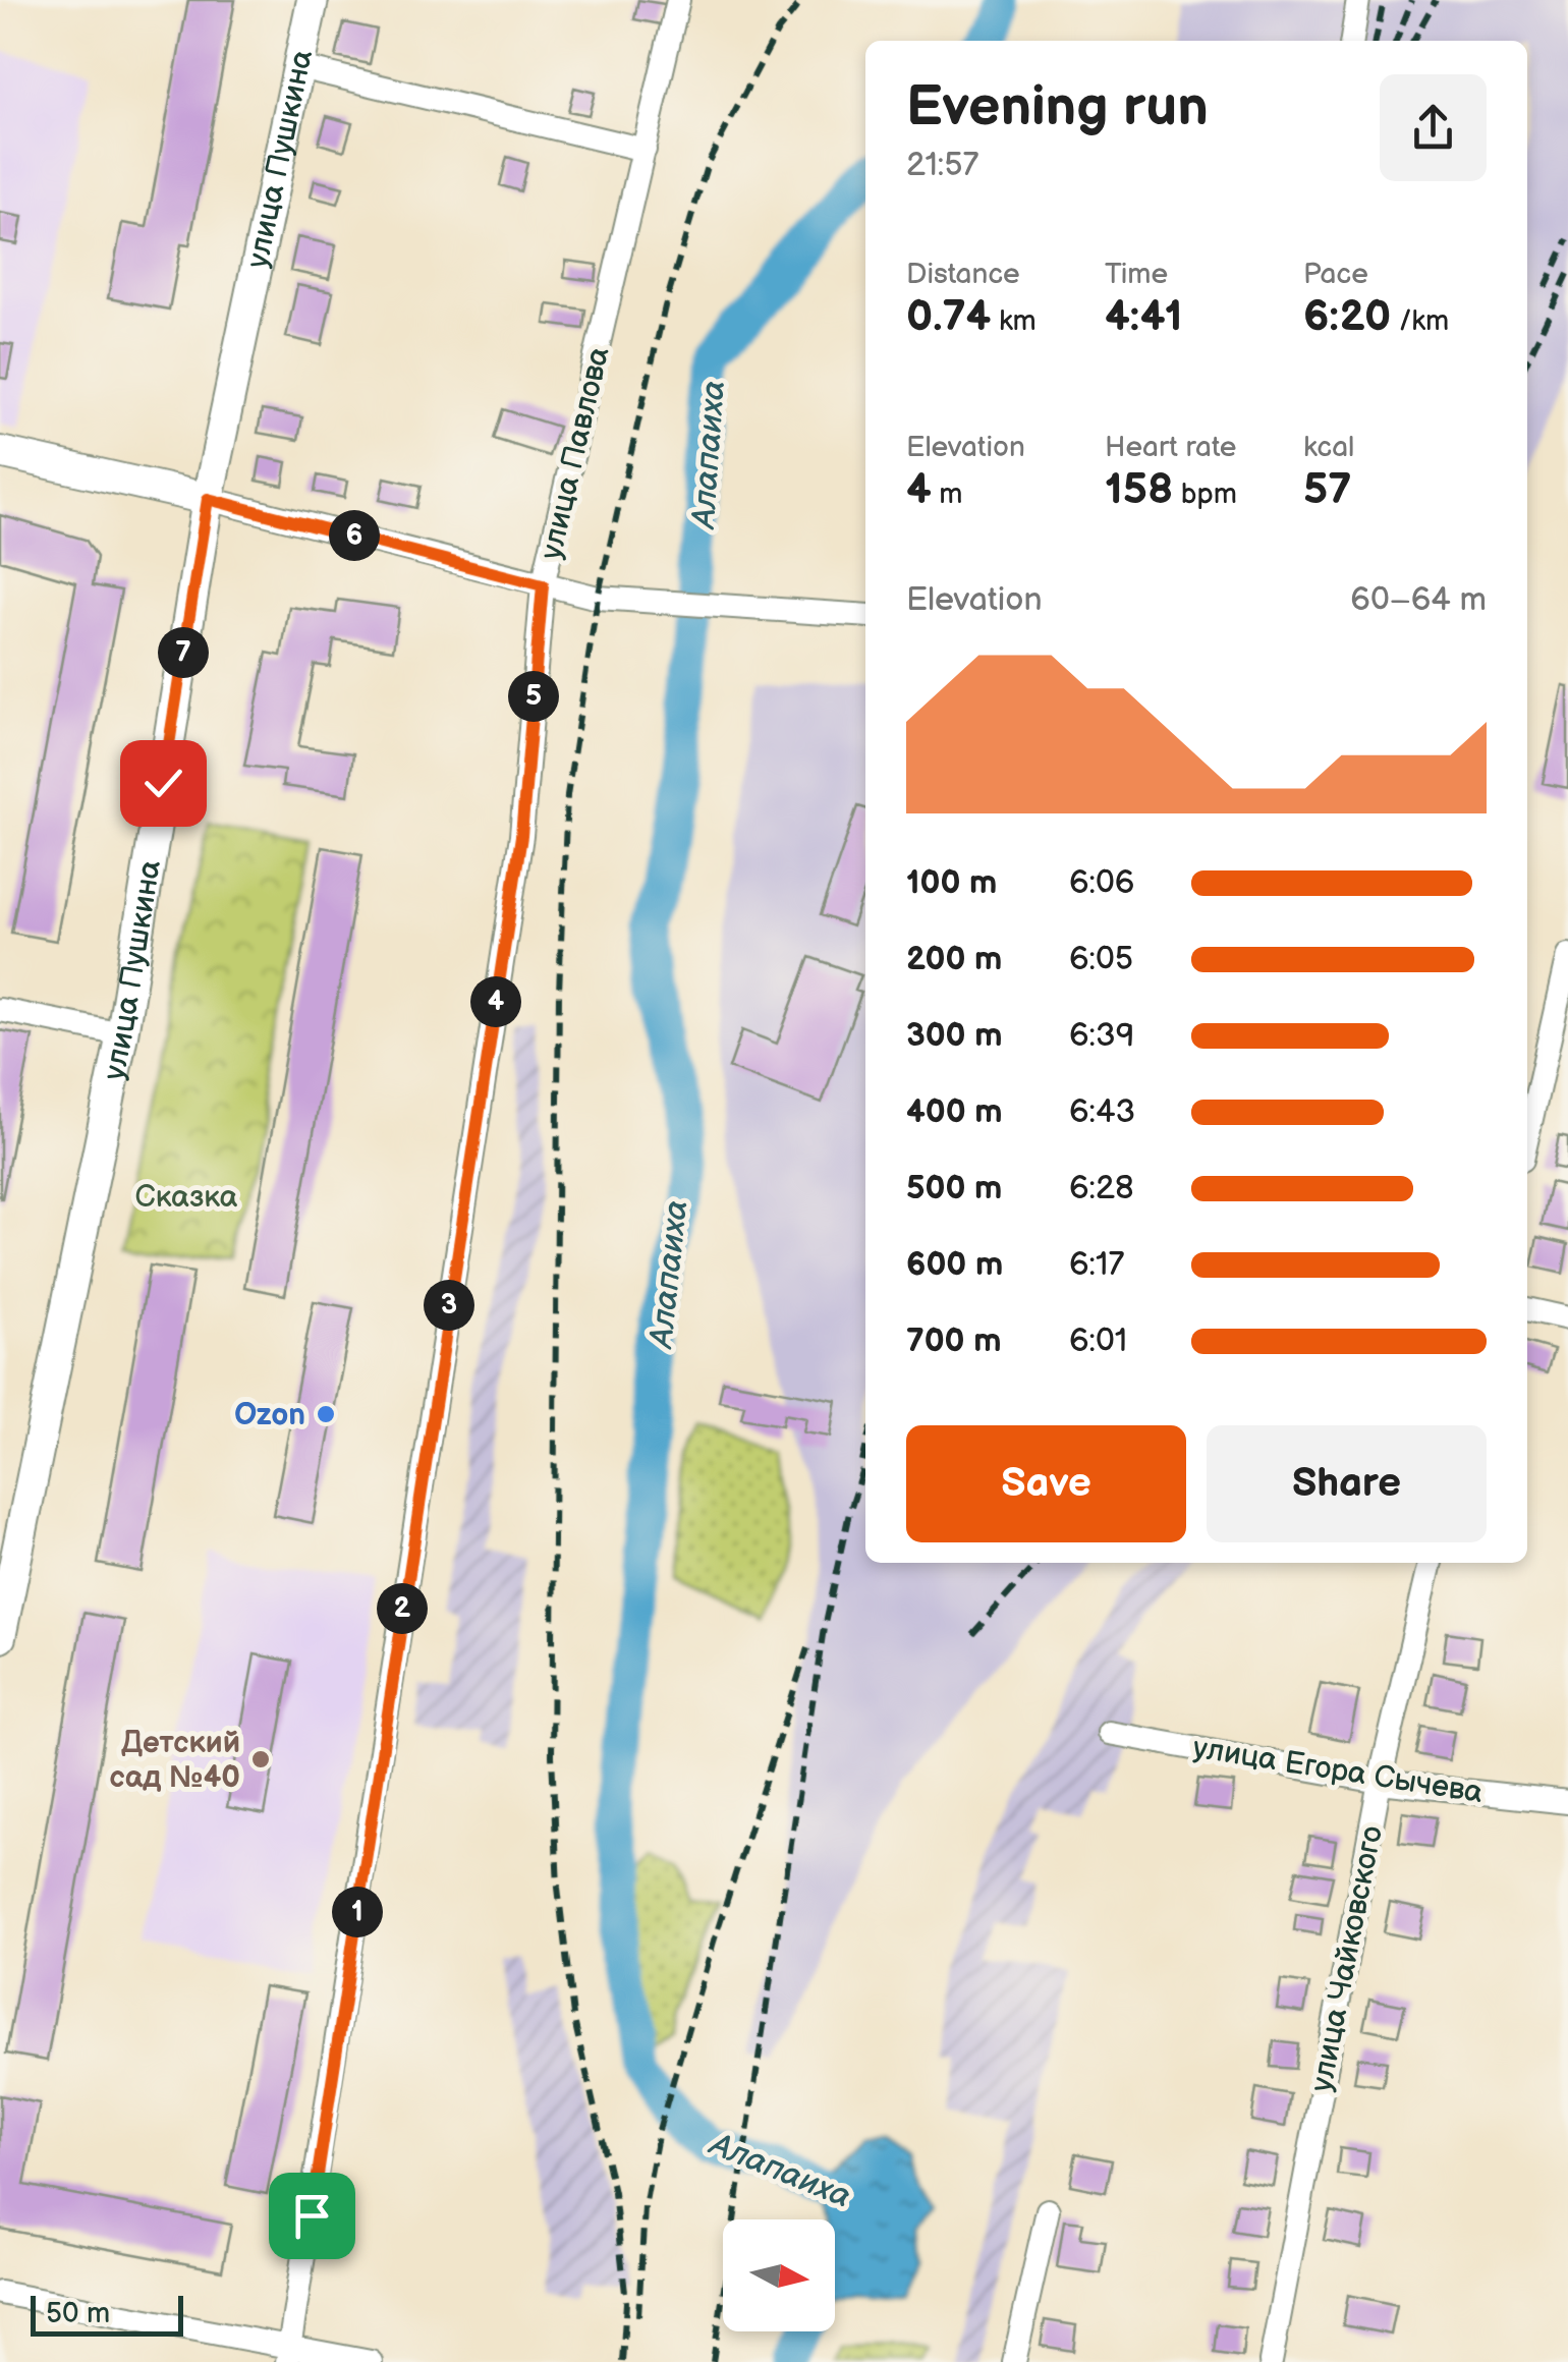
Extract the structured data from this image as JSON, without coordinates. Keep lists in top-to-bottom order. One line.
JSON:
{"streets":{"street":["улица Пушкина","улица Павлова","улица Егора Сычева","улица Чайковского"]},"crossings":[["улица Егора Сычева","улица Чайковского"]],"water":["Алапаиха"],"parks":["Сказка"],"places":["Ozon","Детский сад №40"],"scale_bar":"50 m","north":"right","page":{"heading":["Evening run","21:57"],"stats":[["Distance","0.74 km"],["Time","4:41"],["Pace","6:20 /km"],["Elevation","4 m"],["Heart rate","158 bpm"],["kcal","57"]],"pins":["6","7","5","4","3","2","1"],"chart":["Elevation","60–64 m"],"list":[{"name":"100 m","note":"6:06"},{"name":"200 m","note":"6:05"},{"name":"300 m","note":"6:39"},{"name":"400 m","note":"6:43"},{"name":"500 m","note":"6:28"},{"name":"600 m","note":"6:17"},{"name":"700 m","note":"6:01"}],"buttons":["Save","Share"],"scale":"50 m"}}
